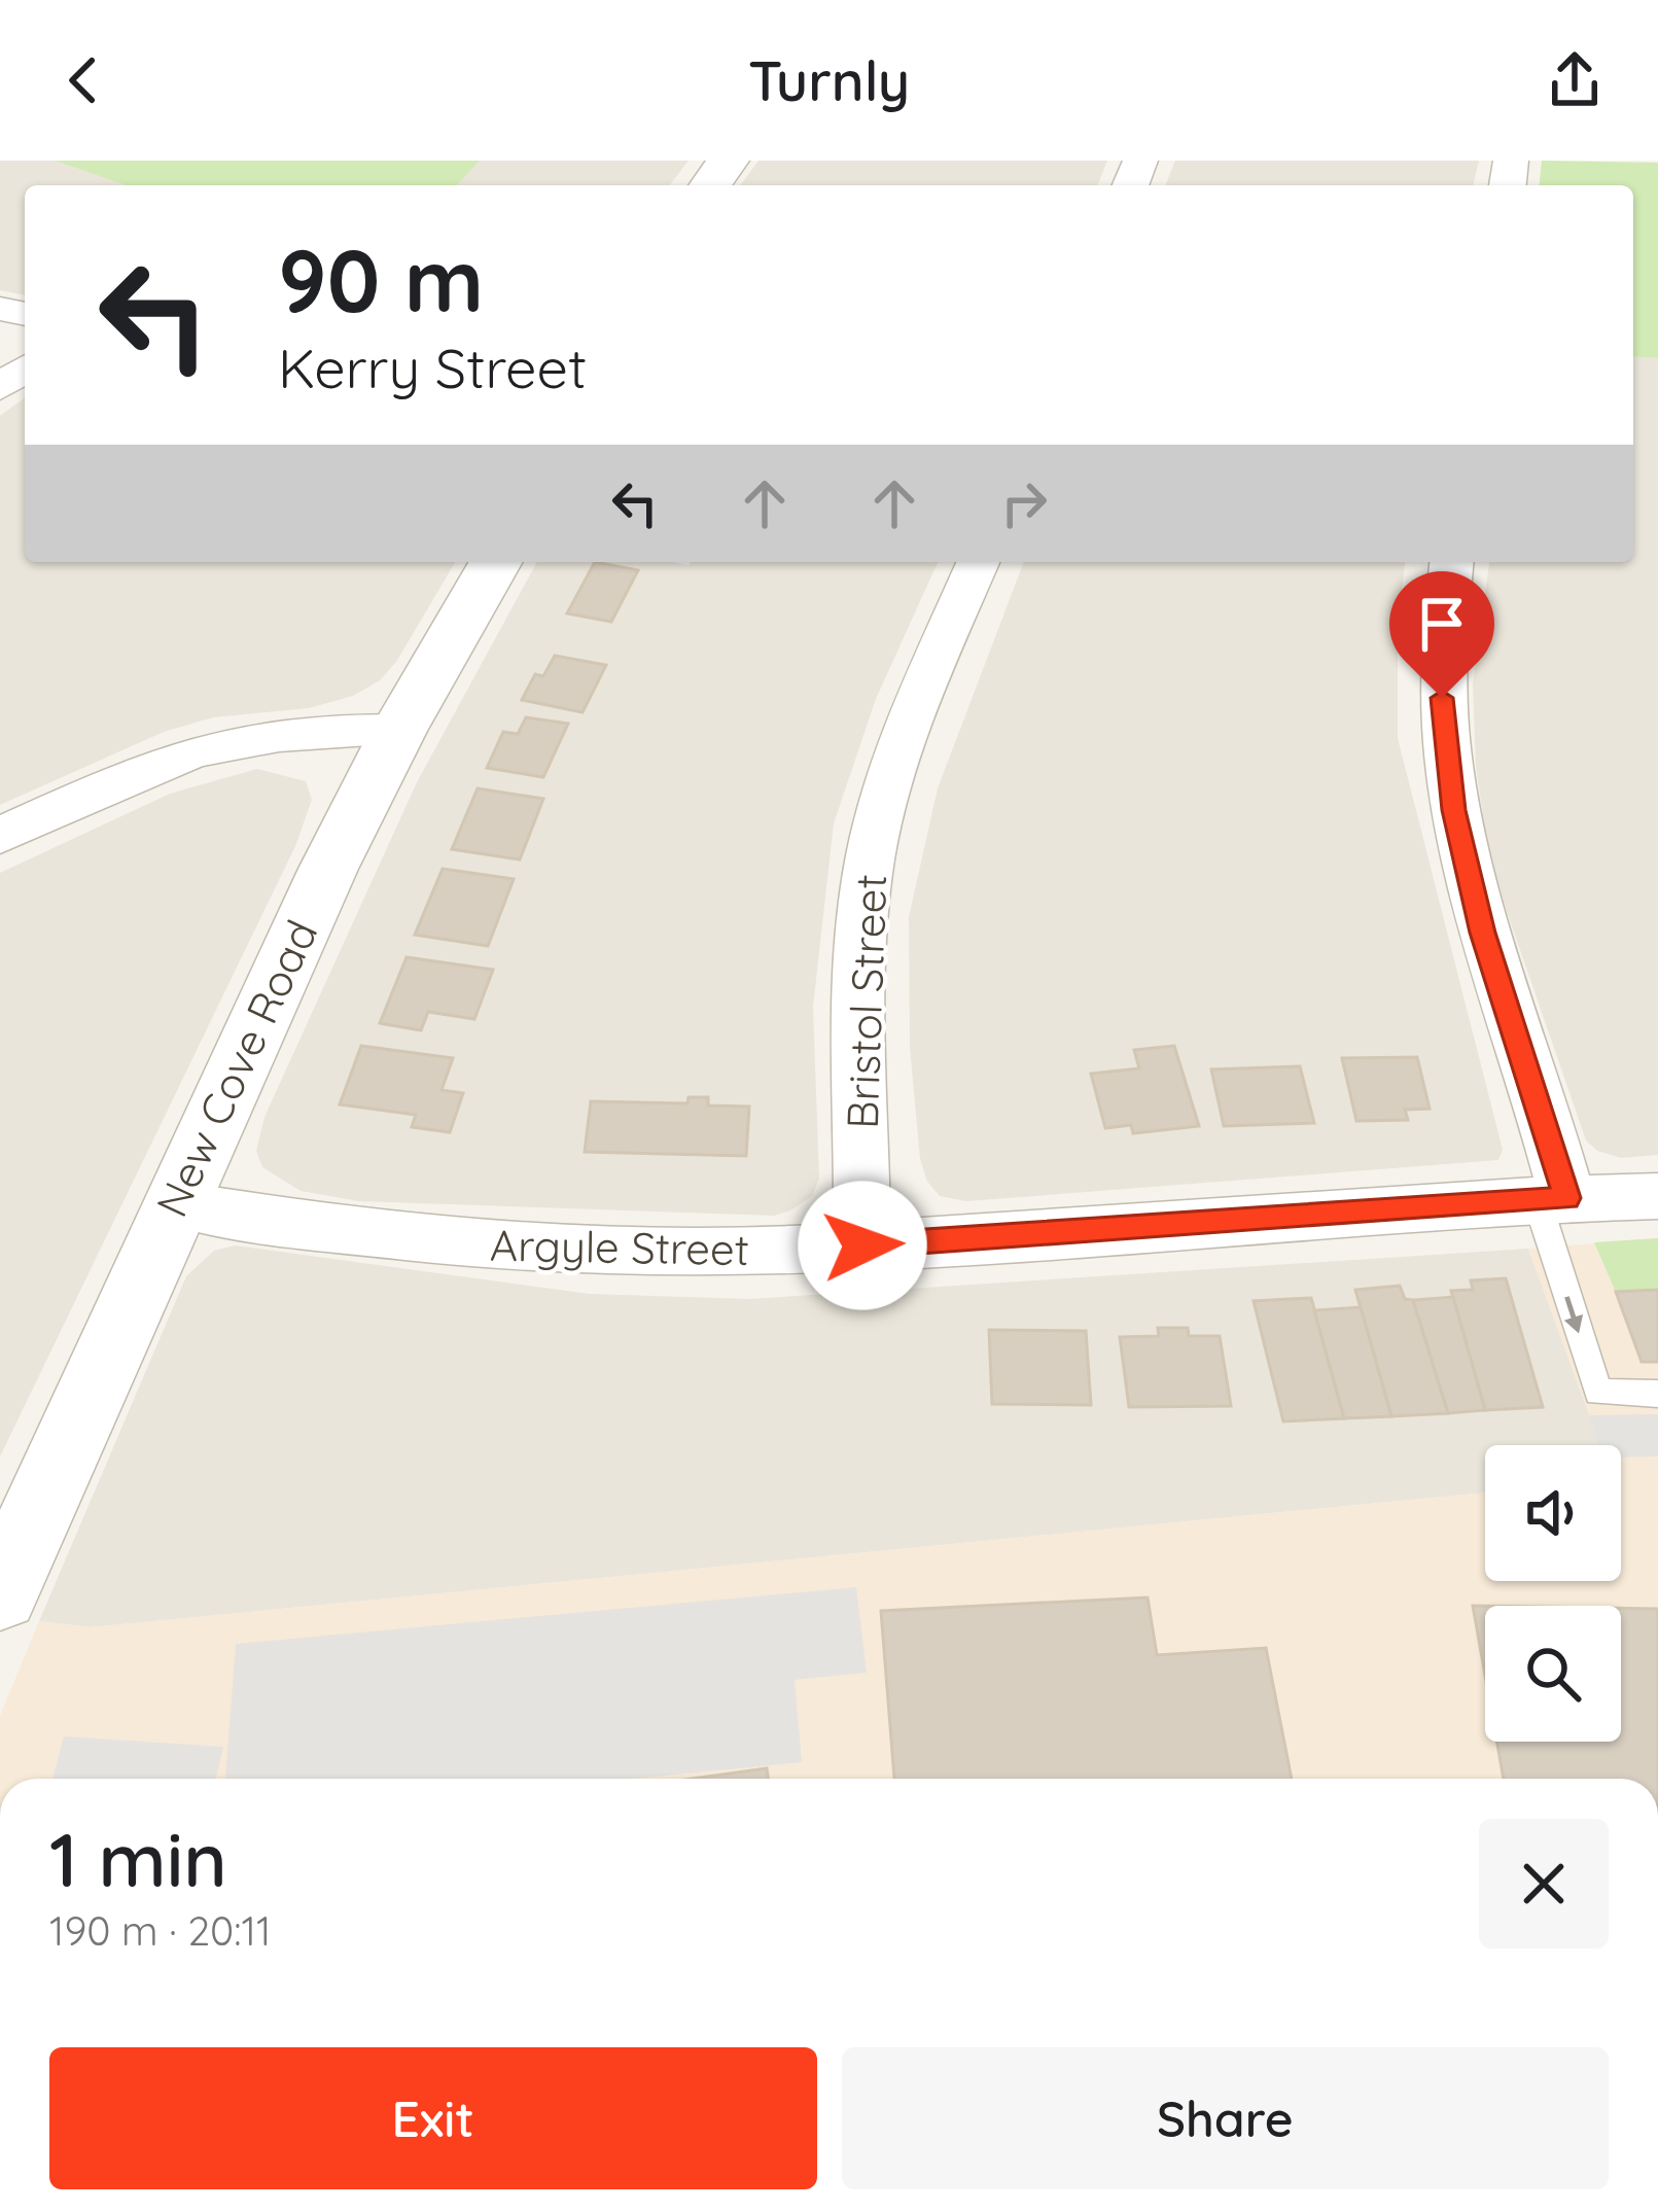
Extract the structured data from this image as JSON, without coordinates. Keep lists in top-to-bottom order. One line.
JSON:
{"streets":{"street":["Bristol Street","New Cove Road","Argyle Street"]},"crossings":[["Bristol Street","Argyle Street"],["New Cove Road","Argyle Street"]],"page":{"header":"Turnly","turn":["90 m","Kerry Street"],"heading":["1 min","190 m · 20:11"],"buttons":["Exit","Share"]}}
